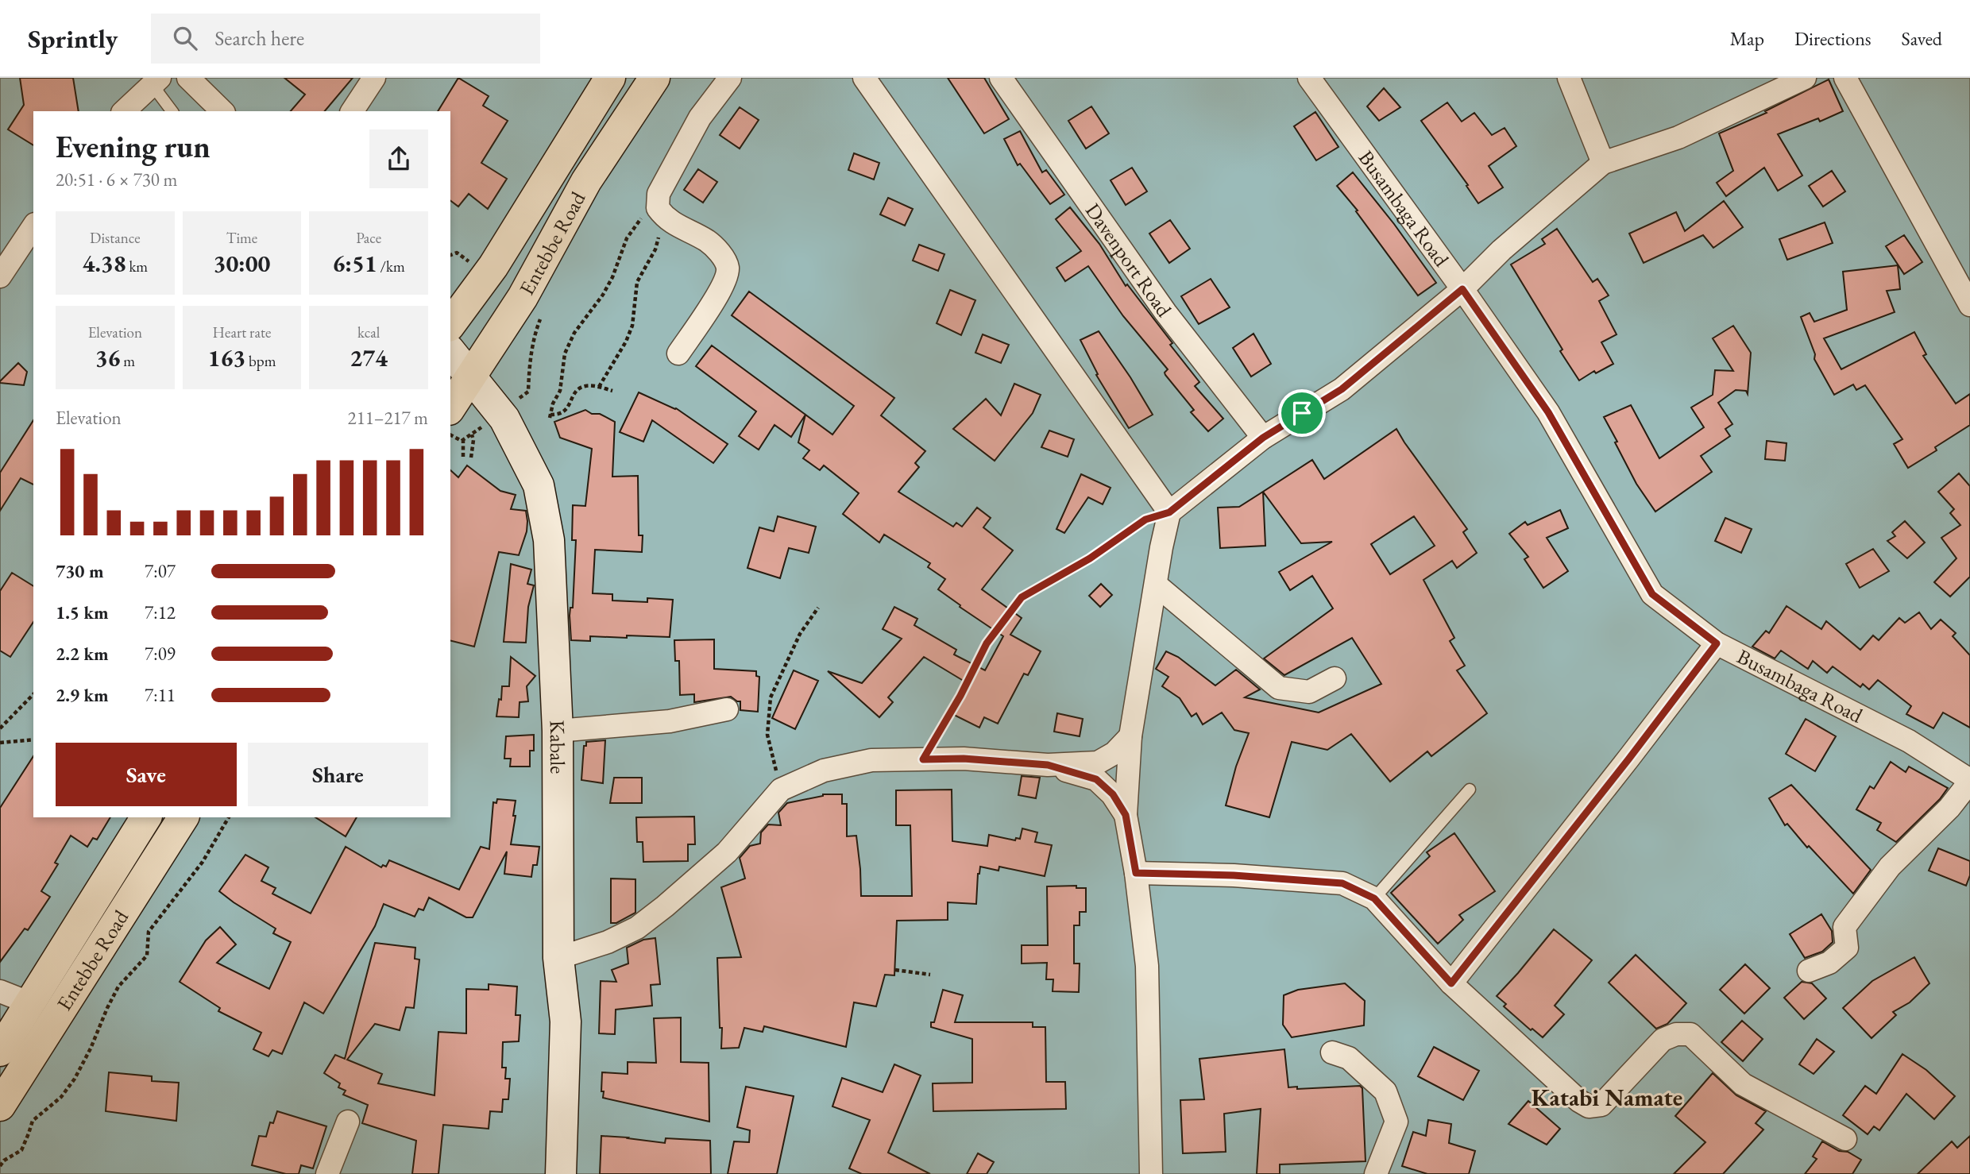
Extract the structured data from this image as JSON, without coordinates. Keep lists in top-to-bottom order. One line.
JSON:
{"streets":{"highway":["Entebbe Road"],"street":["Busambaga Road","Davenport Road","Kabale"]},"crossings":[["Entebbe Road","Kabale"]],"districts":["Katabi Namate"],"page":{"header":"Sprintly","search":"Search here","nav":["Map","Directions","Saved"],"heading":["Evening run","20:51 · 6 × 730 m"],"stats":[["Distance","4.38 km"],["Time","30:00"],["Pace","6:51 /km"],["Elevation","36 m"],["Heart rate","163 bpm"],["kcal","274"]],"chart":["Elevation","211–217 m"],"list":[{"name":"730 m","note":"7:07"},{"name":"1.5 km","note":"7:12"},{"name":"2.2 km","note":"7:09"},{"name":"2.9 km","note":"7:11"}],"buttons":["Save","Share"]}}
